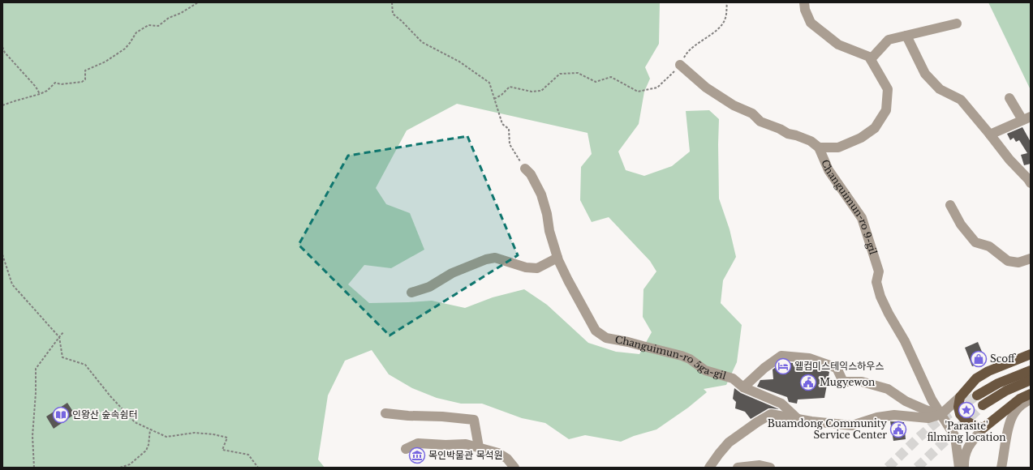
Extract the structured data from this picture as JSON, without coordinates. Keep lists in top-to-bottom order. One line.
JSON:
{"streets":{"street":["Changuimun-ro 9-gil","Changuimun-ro 5ga-gil"]},"places":{"shop":["Scoff"],"hotel":["웰컴미스테익스하우스"],"public building":["Mugyewon","Buamdong Community Service Center"],"place":["'Parasite' filming location"],"library":["인왕산 숲속쉼터"],"museum":["목인박물관 목석원"]}}
